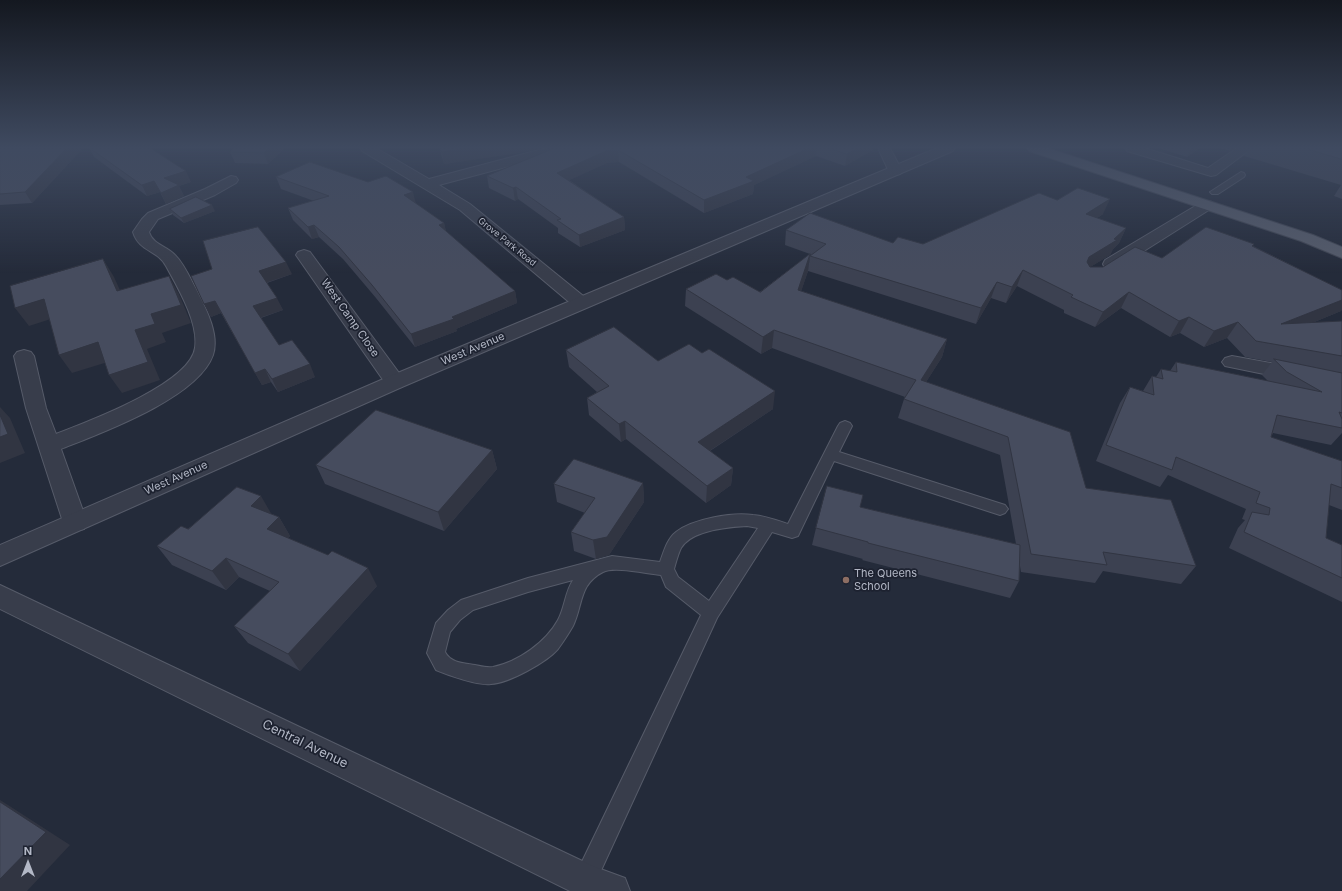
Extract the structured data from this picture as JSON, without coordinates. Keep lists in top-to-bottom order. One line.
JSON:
{"streets":{"street":["Grove Park Road","West Camp Close","West Avenue","Central Avenue"]},"crossings":[["Grove Park Road","West Avenue"],["West Camp Close","West Avenue"]],"places":["The Queens School"],"north":"top"}
